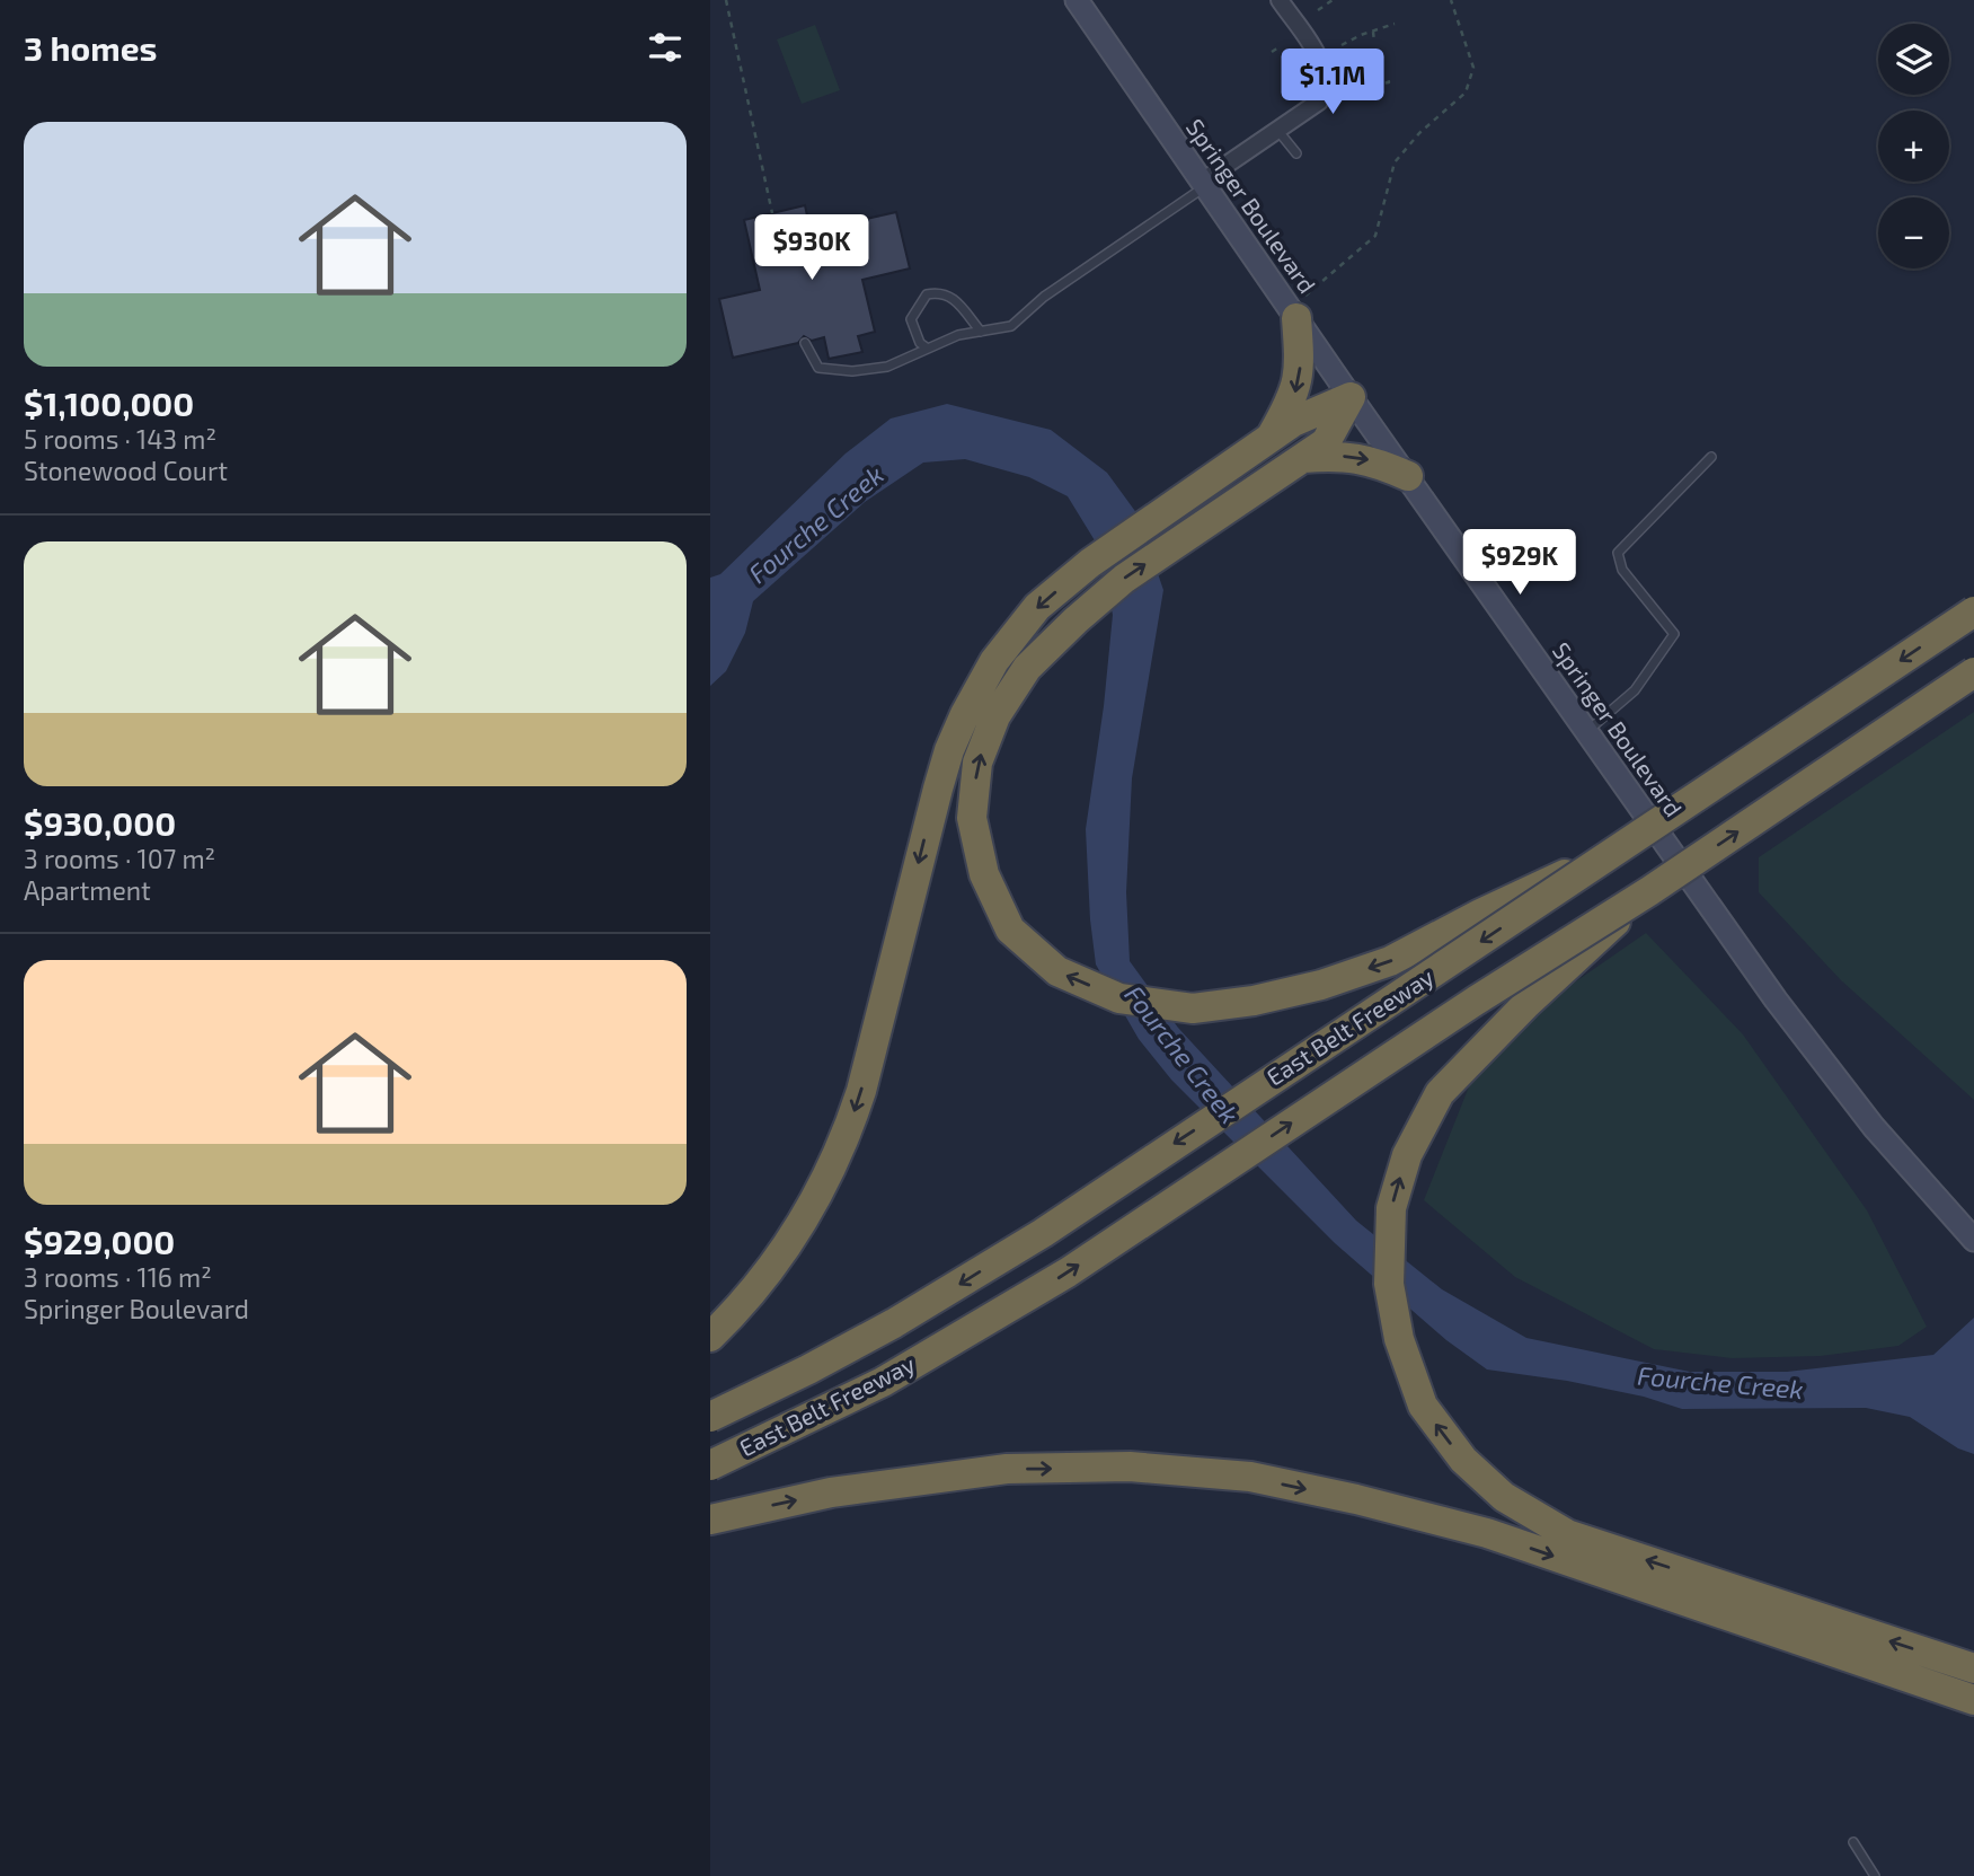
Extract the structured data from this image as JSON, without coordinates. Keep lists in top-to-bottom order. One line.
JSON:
{"streets":{"highway":["East Belt Freeway"],"main road":["Springer Boulevard"]},"water":["Fourche Creek"],"page":{"heading":"3 homes","map_buttons":["+","−"],"price":["$1.1M","$930K","$929K"],"list":[{"name":"$1,100,000","note":"5 rooms · 143 m² · Stonewood Court"},{"name":"$930,000","note":"3 rooms · 107 m² · Apartment"},{"name":"$929,000","note":"3 rooms · 116 m² · Springer Boulevard"}]}}
